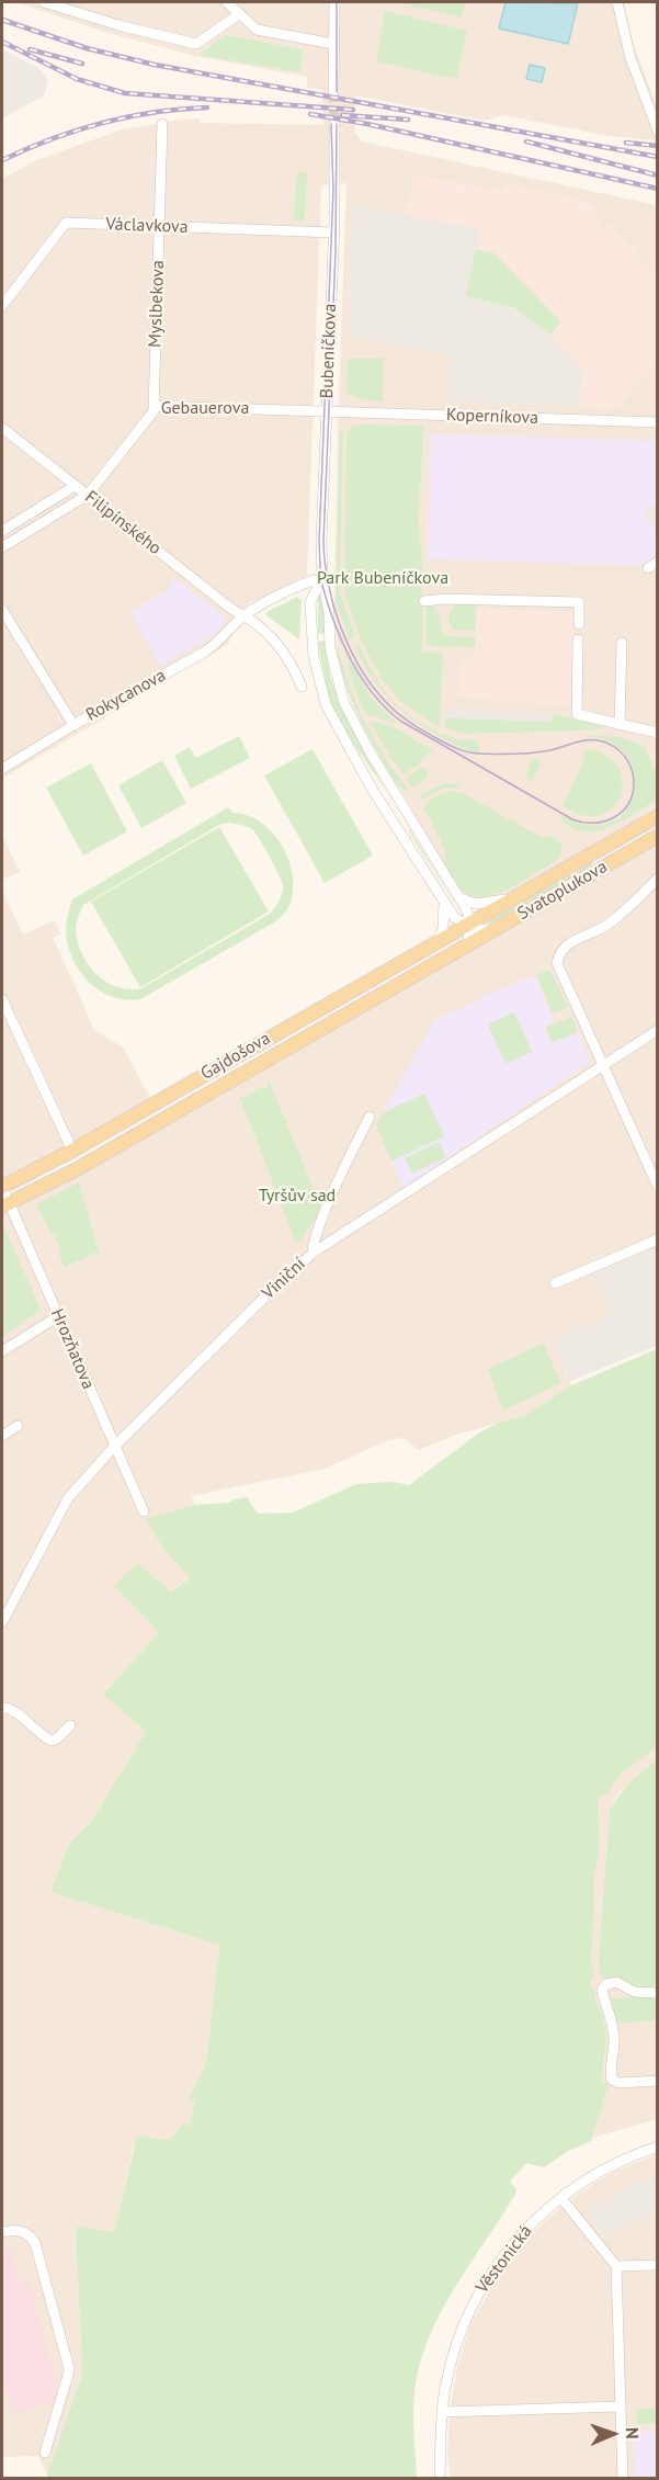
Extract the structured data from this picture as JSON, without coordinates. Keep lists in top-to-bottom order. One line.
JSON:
{"streets":{"main road":["Svatoplukova","Gajdošova"],"street":["Václavkova","Myslbekova","Bubeníčkova","Gebauerova","Koperníkova","Filipínského","Rokycanova","Viniční","Hrozňatova","Věstonická"]},"crossings":[["Václavkova","Myslbekova"],["Václavkova","Bubeníčkova"],["Myslbekova","Gebauerova"],["Bubeníčkova","Gebauerova"],["Bubeníčkova","Koperníkova"],["Bubeníčkova","Svatoplukova"],["Bubeníčkova","Gajdošova"],["Gebauerova","Koperníkova"],["Gebauerova","Filipínského"],["Filipínského","Rokycanova"],["Svatoplukova","Gajdošova"],["Gajdošova","Hrozňatova"],["Viniční","Hrozňatova"]],"parks":["Park Bubeníčkova","Tyršův sad"],"north":"right"}
